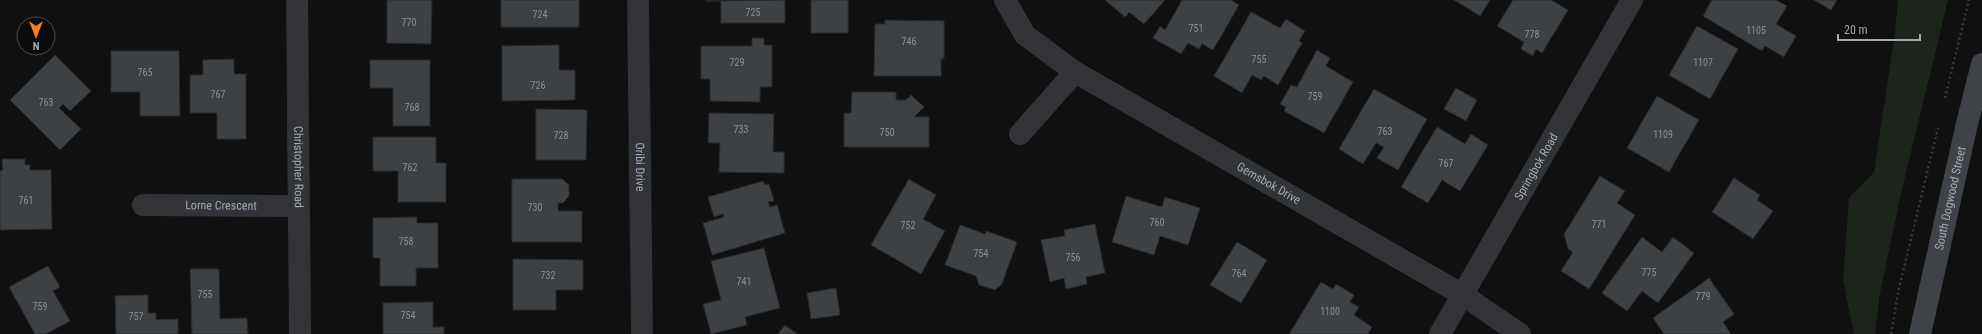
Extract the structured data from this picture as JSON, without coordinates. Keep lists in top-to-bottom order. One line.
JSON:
{"streets":{"main road":["South Dogwood Street"],"street":["Christopher Road","Oribi Drive","Springbok Road","Gemsbok Drive","Lorne Crescent"]},"crossings":[["Christopher Road","Lorne Crescent"],["Springbok Road","Gemsbok Drive"]],"house_numbers":["725","724","770","751","1105","778","746","755","729","1107","765","726","767","759","763","768","733","763","750","1109","728","767","762","761","730","760","771","752","758","754","756","775","764","732","741","755","779","759","1100","754","757"],"scale_bar":"20 m","north":"bottom"}
